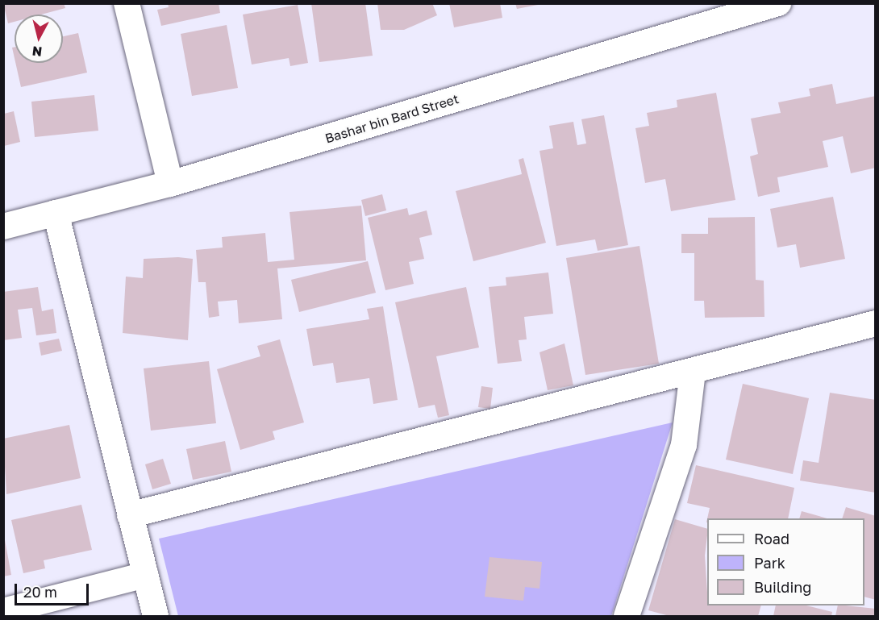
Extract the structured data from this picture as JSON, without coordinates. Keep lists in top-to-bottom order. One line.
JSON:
{"streets":{"street":["Bashar bin Bard Street"]},"legend":["Road","Park","Building"],"scale_bar":"20 m","north":"bottom"}
